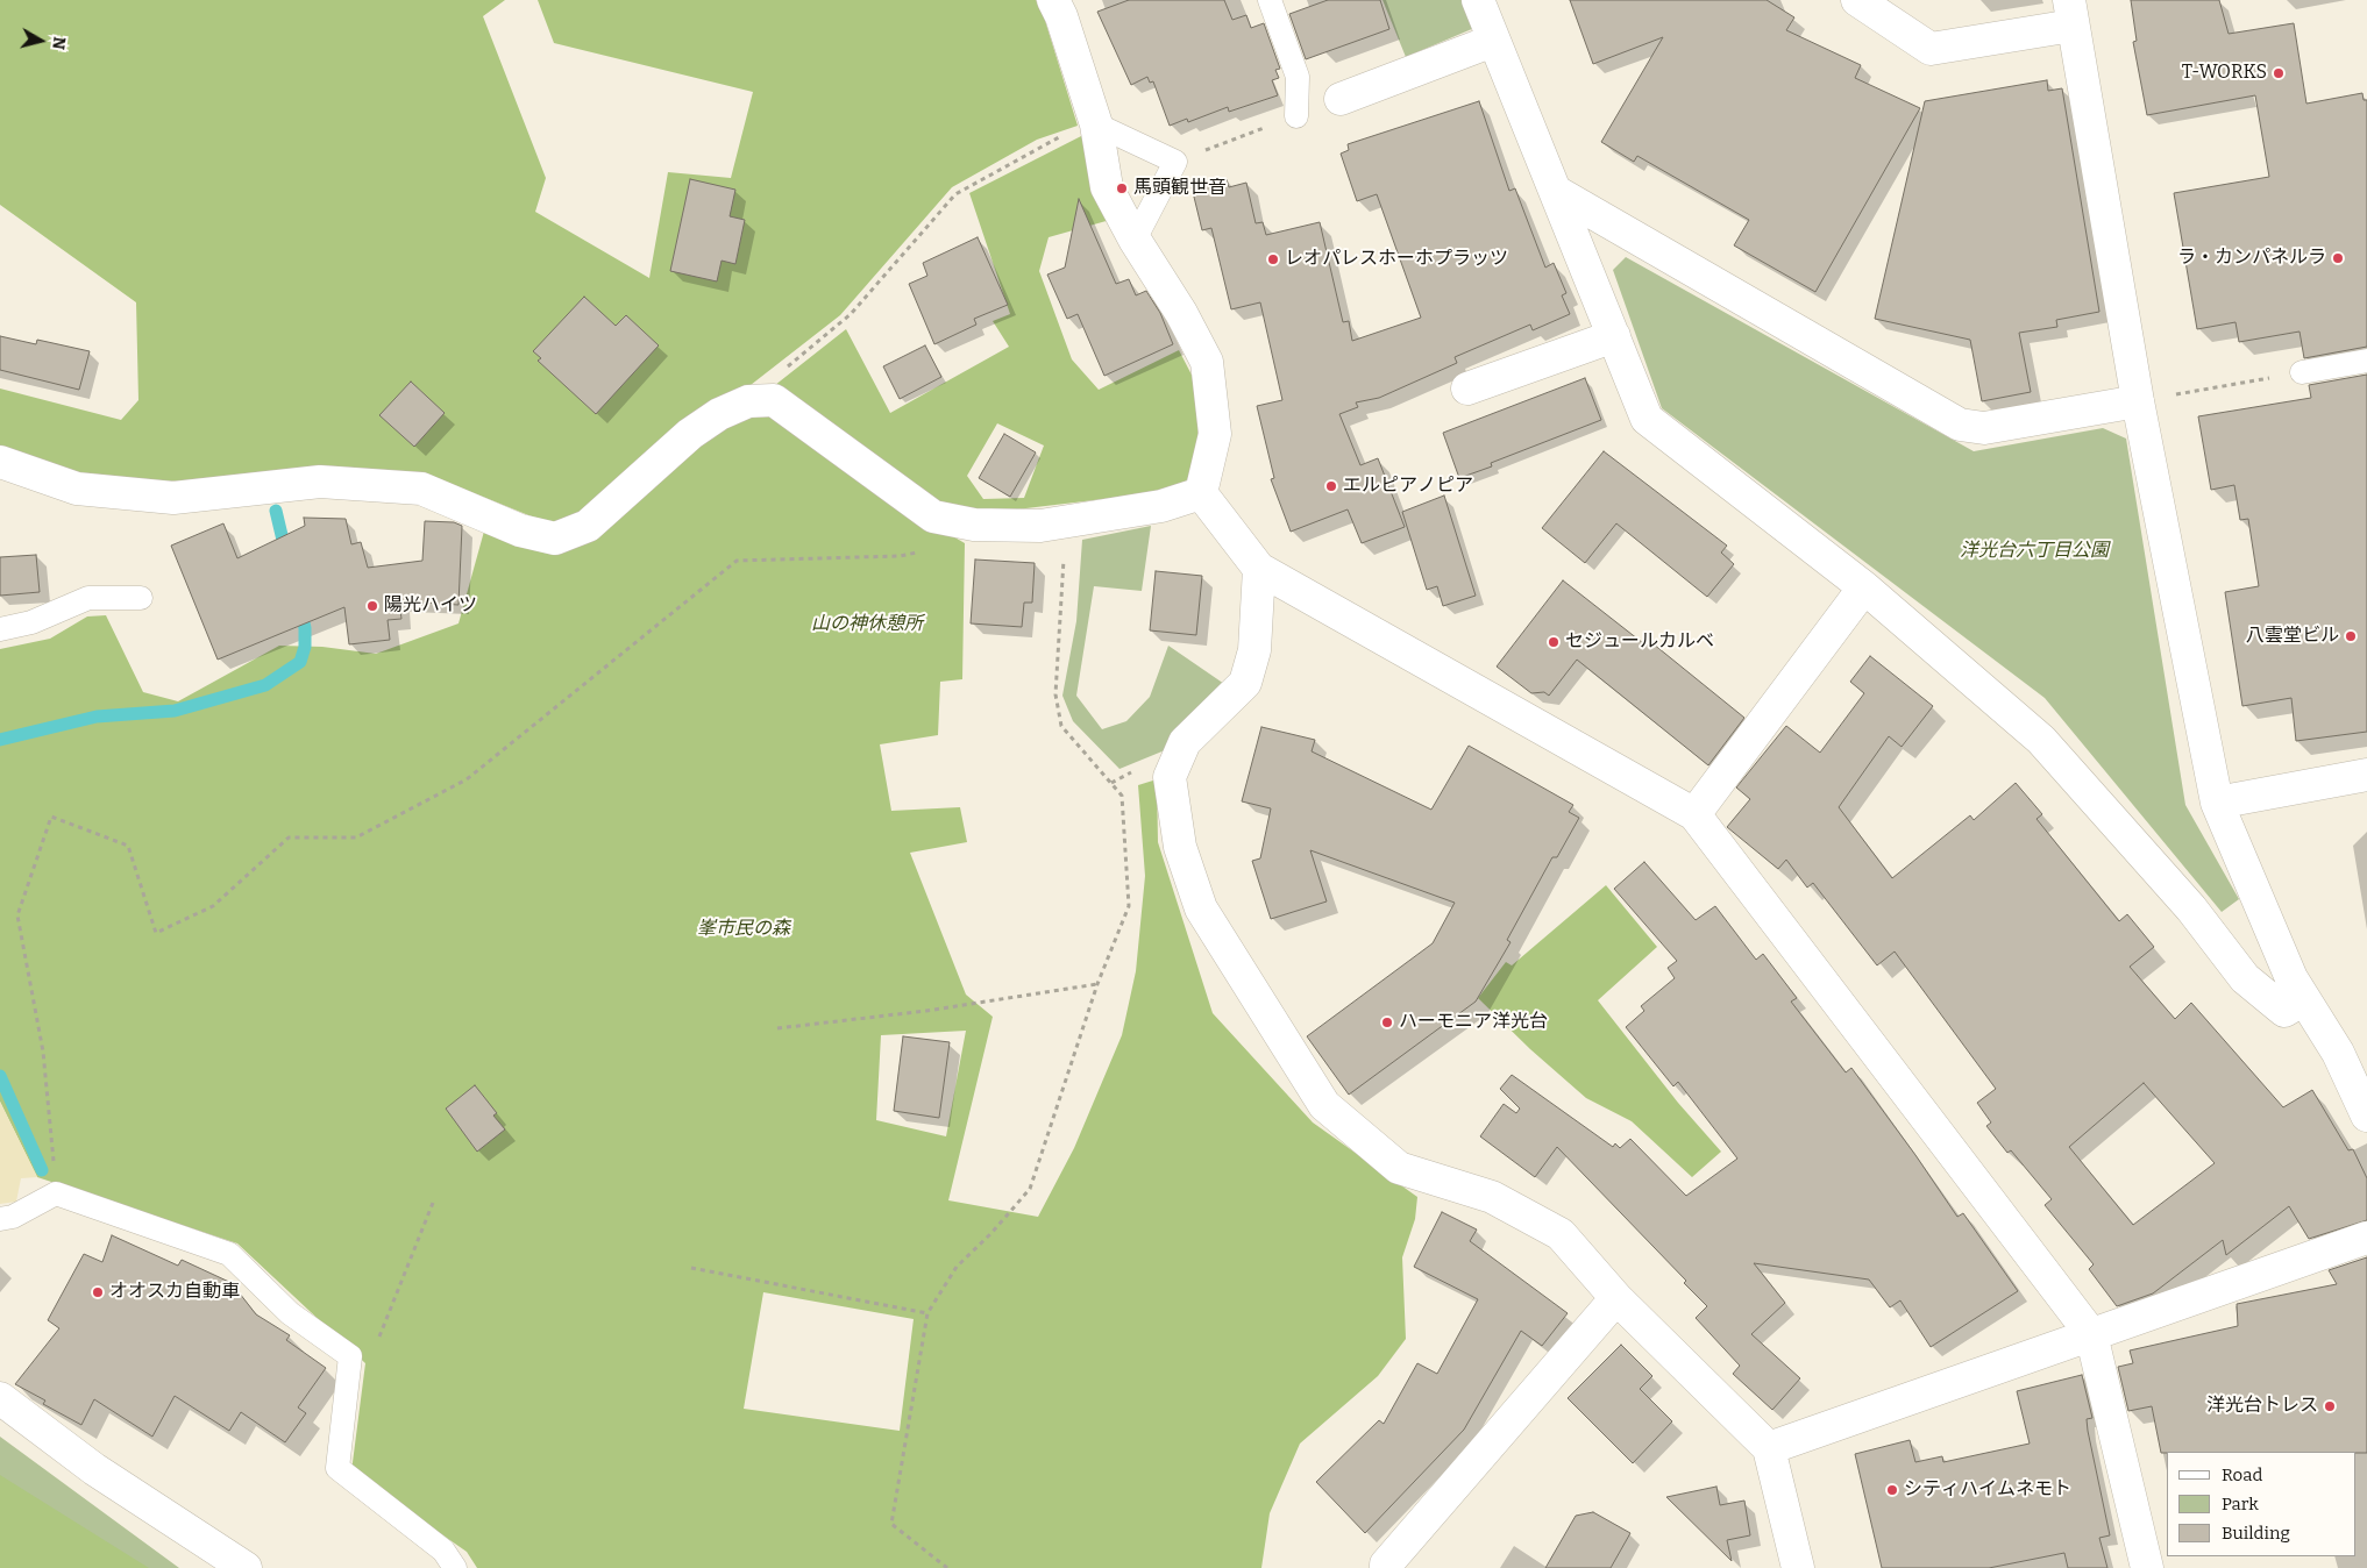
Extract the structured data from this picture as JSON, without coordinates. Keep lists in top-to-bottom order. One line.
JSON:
{"parks":["洋光台六丁目公園","山の神休憩所","峯市民の森"],"places":["T-WORKS","馬頭観世音","ラ・カンパネルラ","レオパレスホーホプラッツ","エルピアノピア","陽光ハイツ","八雲堂ビル","セジュールカルベ","ハーモニア洋光台","オオスカ自動車","洋光台トレス","シティハイムネモト"],"legend":["Road","Park","Building"],"north":"right"}
